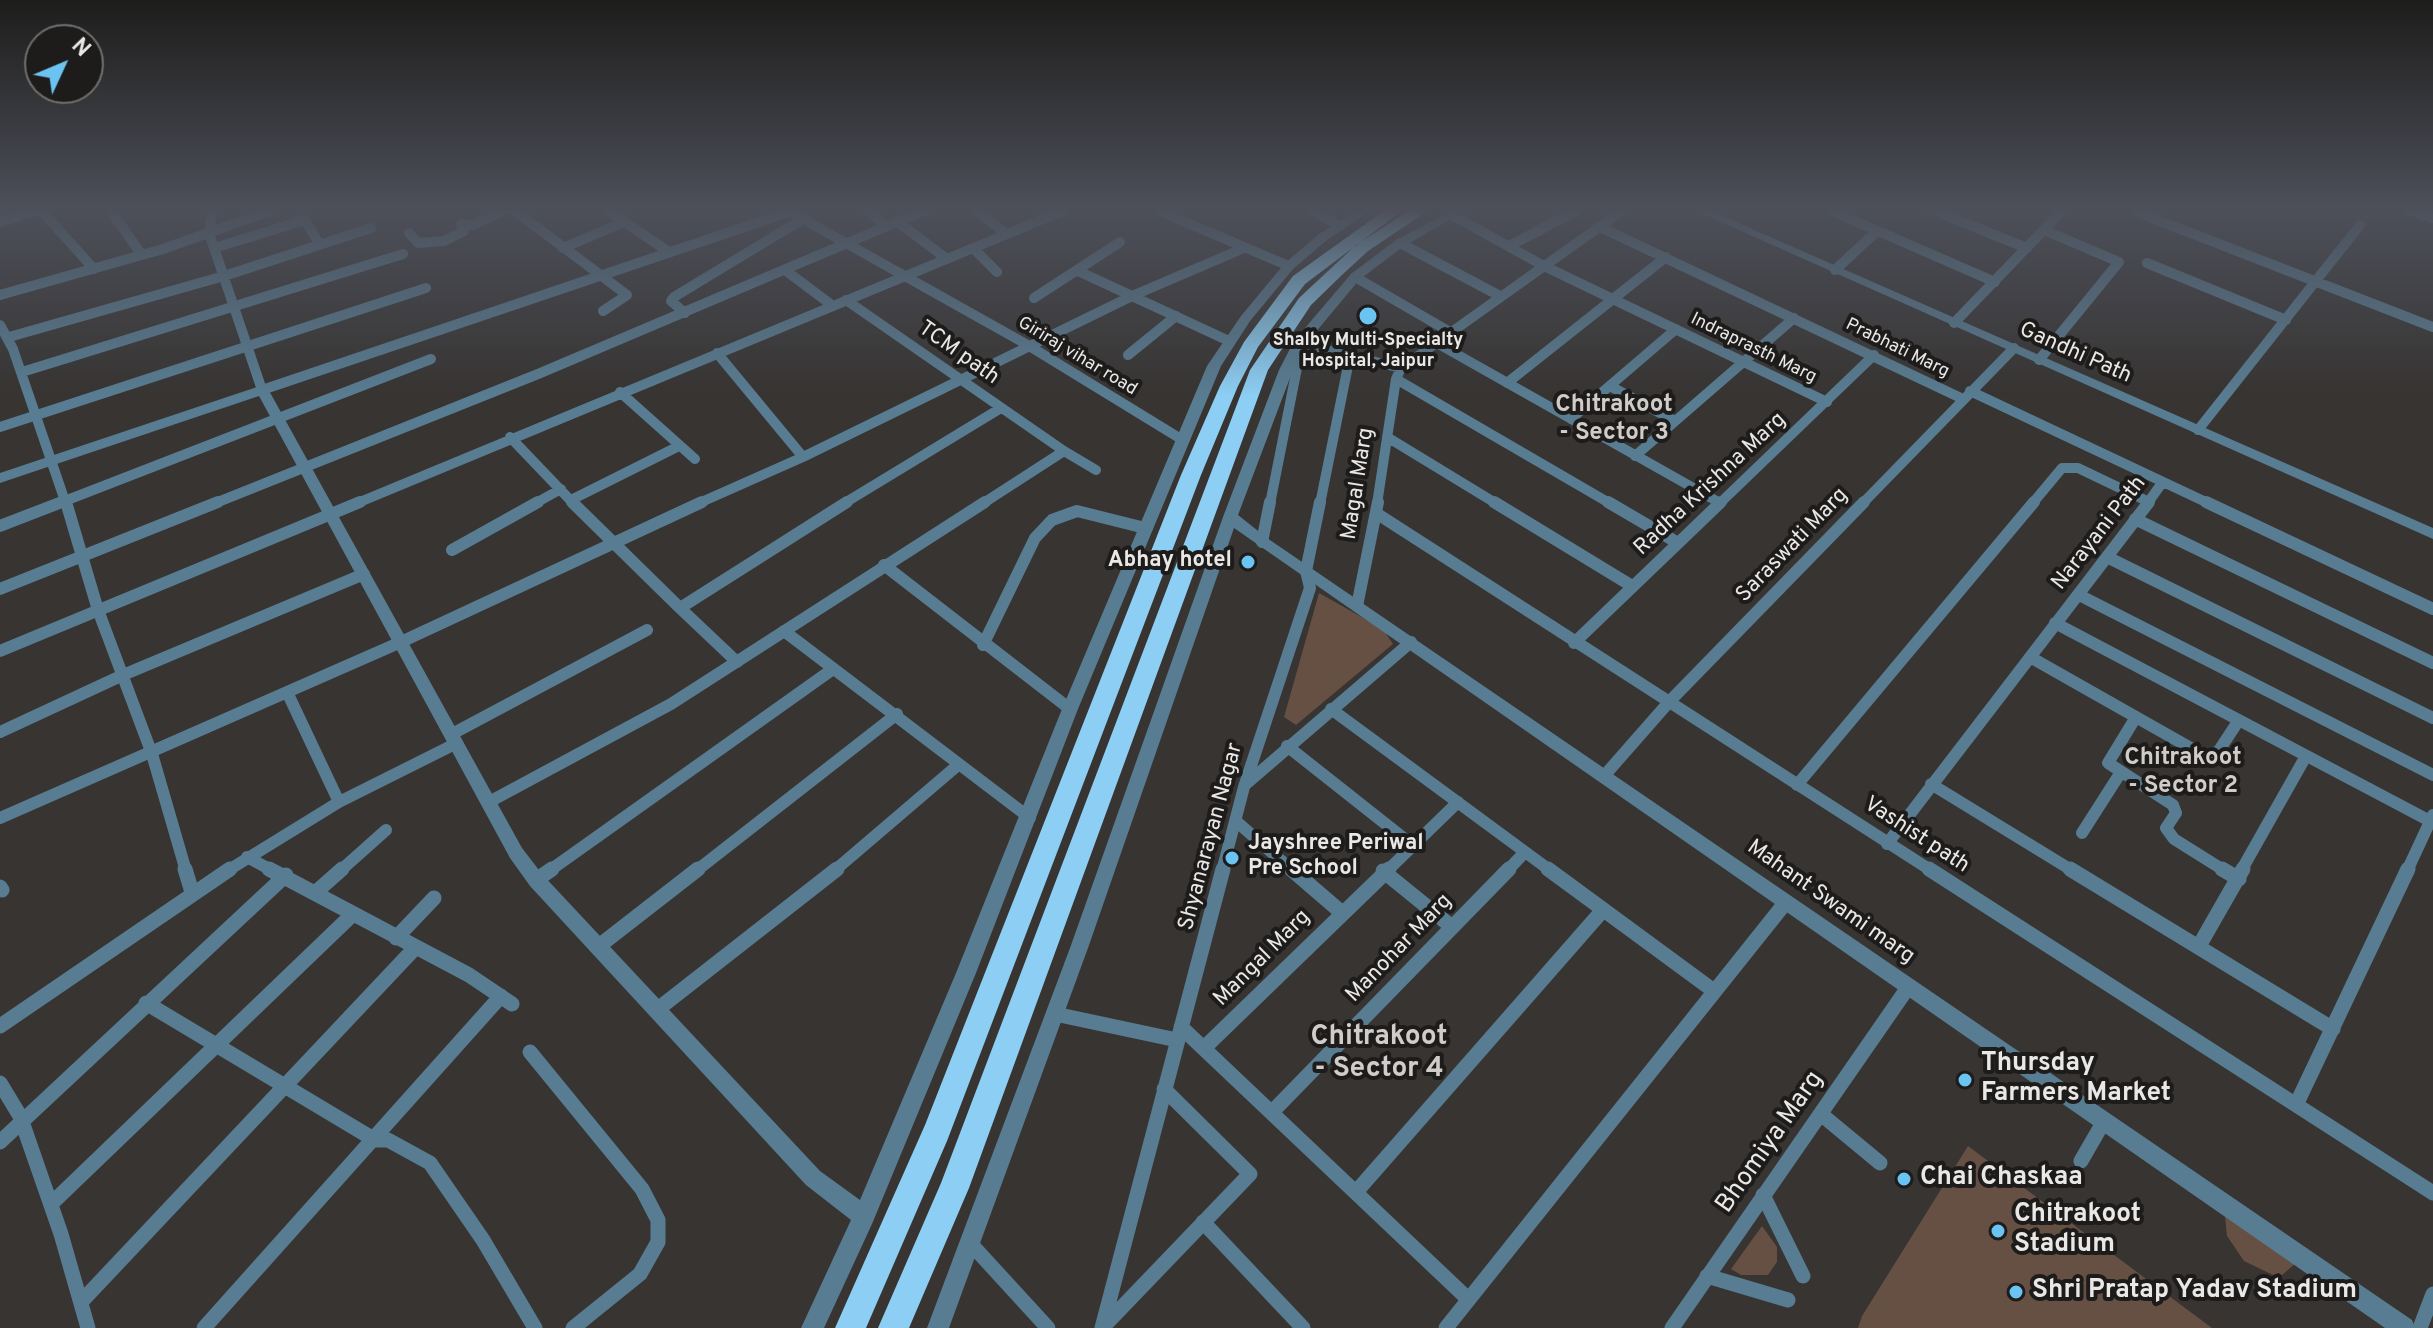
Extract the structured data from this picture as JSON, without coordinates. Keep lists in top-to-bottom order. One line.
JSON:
{"streets":{"street":["Indraprasth Marg","Prabhati Marg","TCM path","Gandhi Path","Giriraj vihar road","Magal Marg","Radha Krishna Marg","Narayani Path","Saraswati Marg","Vashist path","Shyanarayan Nagar","Mahant Swami marg","Manohar Marg","Mangal Marg","Bhomiya Marg"]},"crossings":[["Indraprasth Marg","Radha Krishna Marg"],["Prabhati Marg","Radha Krishna Marg"],["Prabhati Marg","Narayani Path"],["Prabhati Marg","Saraswati Marg"],["Gandhi Path","Saraswati Marg"],["Magal Marg","Vashist path"],["Magal Marg","Mahant Swami marg"],["Radha Krishna Marg","Vashist path"],["Narayani Path","Vashist path"],["Saraswati Marg","Vashist path"],["Saraswati Marg","Mahant Swami marg"],["Shyanarayan Nagar","Mahant Swami marg"],["Mahant Swami marg","Bhomiya Marg"]],"districts":["Chitrakoot - Sector 3","Chitrakoot - Sector 2","Chitrakoot - Sector 4"],"places":["Shalby Multi-Specialty Hospital, Jaipur","Abhay hotel","Jayshree Periwal Pre School","Thursday Farmers Market","Chai Chaskaa","Chitrakoot Stadium","Shri Pratap Yadav Stadium"],"north":"top right"}
